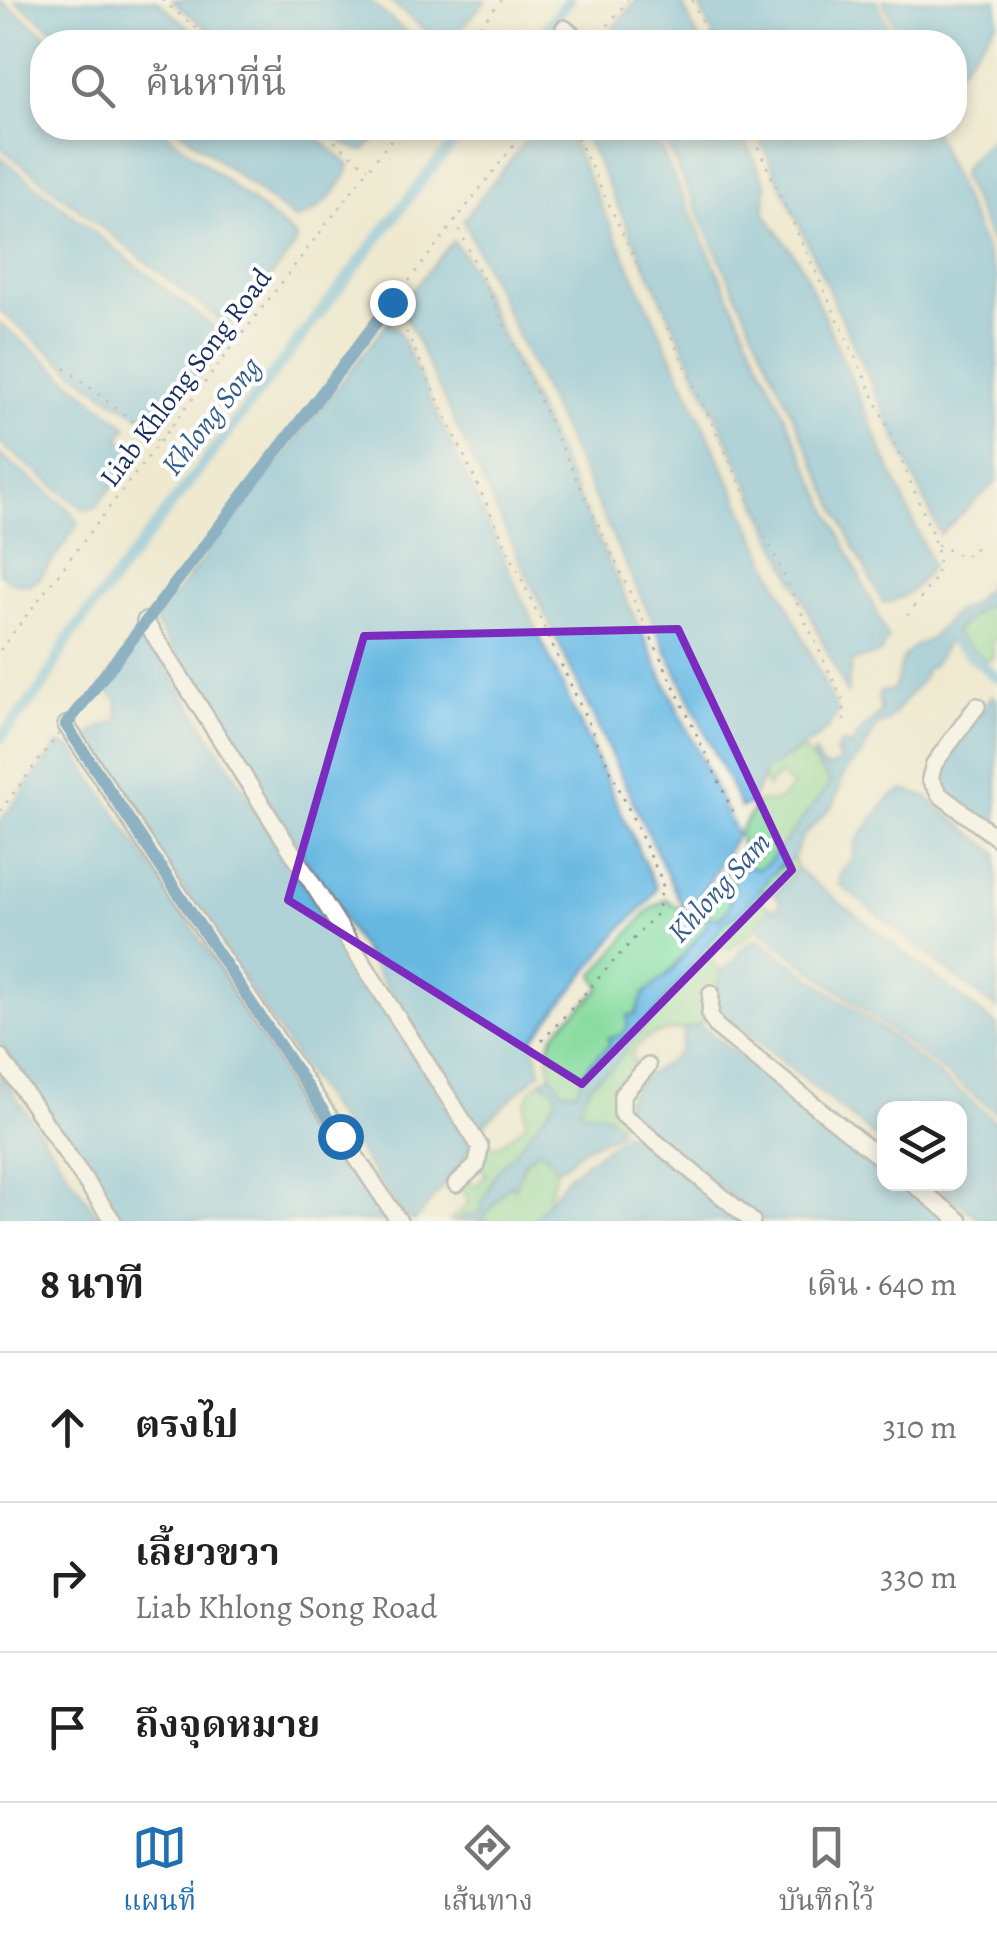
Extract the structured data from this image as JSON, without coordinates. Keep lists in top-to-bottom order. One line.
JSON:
{"streets":{"path":["Liab Khlong Song Road"]},"water":["Khlong Song","Khlong Sam"],"page":{"search":"ค้นหาที่นี่","heading":["8 นาที","เดิน · 640 m"],"list":[["ตรงไป","310 m"],["เลี้ยวขวา","Liab Khlong Song Road","330 m"],"ถึงจุดหมาย"],"nav":["แผนที่","เส้นทาง","บันทึกไว้"]}}
